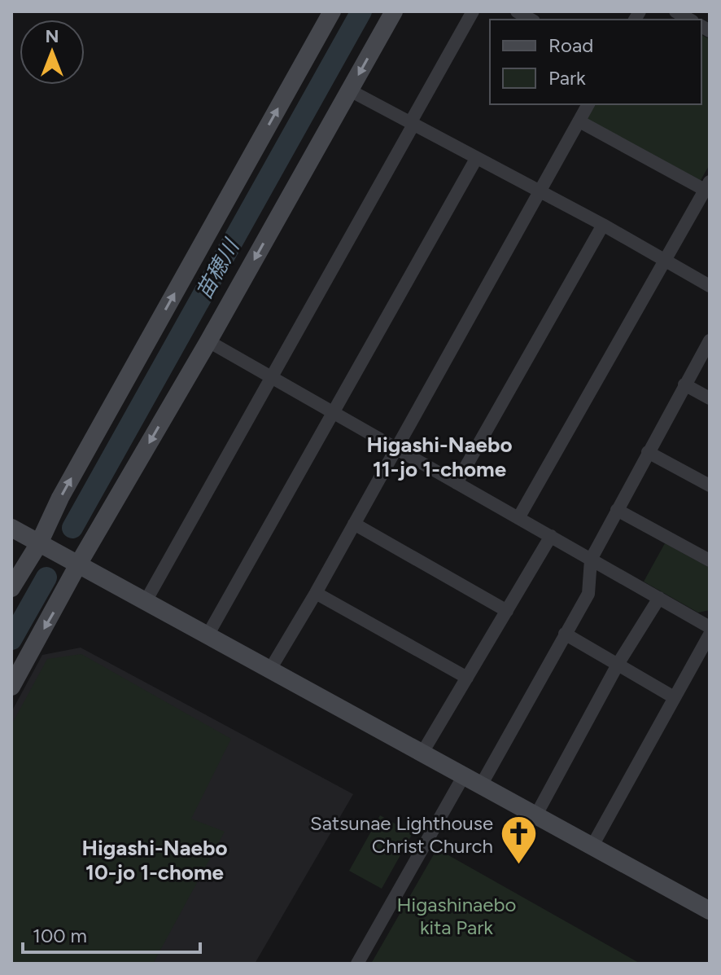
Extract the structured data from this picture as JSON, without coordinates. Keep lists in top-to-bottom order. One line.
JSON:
{"districts":["Higashi-Naebo 11-jo 1-chome","Higashi-Naebo 10-jo 1-chome"],"water":["苗穂川"],"parks":["Higashinaebo kita Park"],"places":{"church":["Satsunae Lighthouse Christ Church"]},"legend":["Road","Park"],"scale_bar":"100 m","north":"top"}
